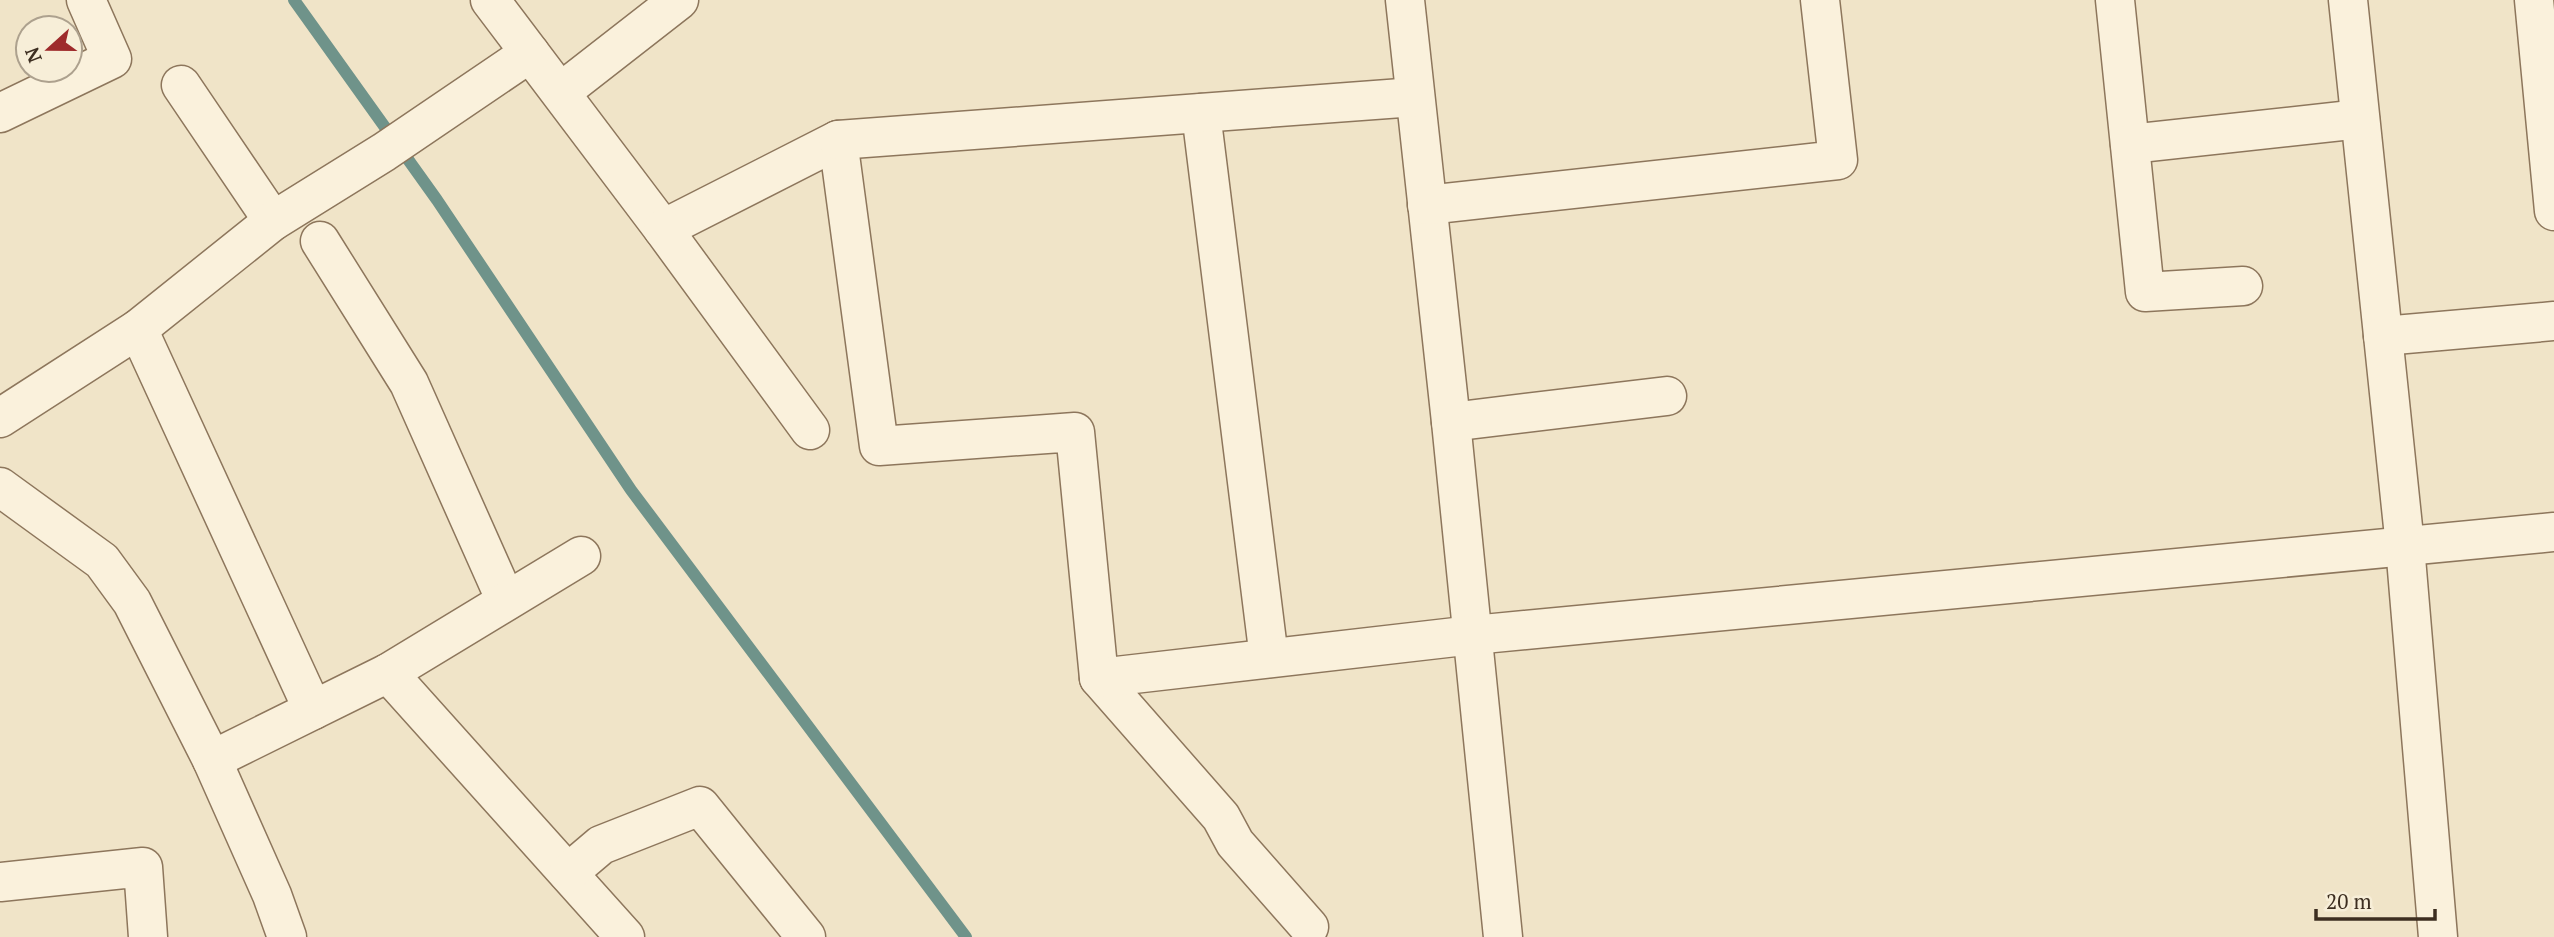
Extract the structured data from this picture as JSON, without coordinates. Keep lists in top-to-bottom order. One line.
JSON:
{"scale_bar":"20 m","north":"left"}
